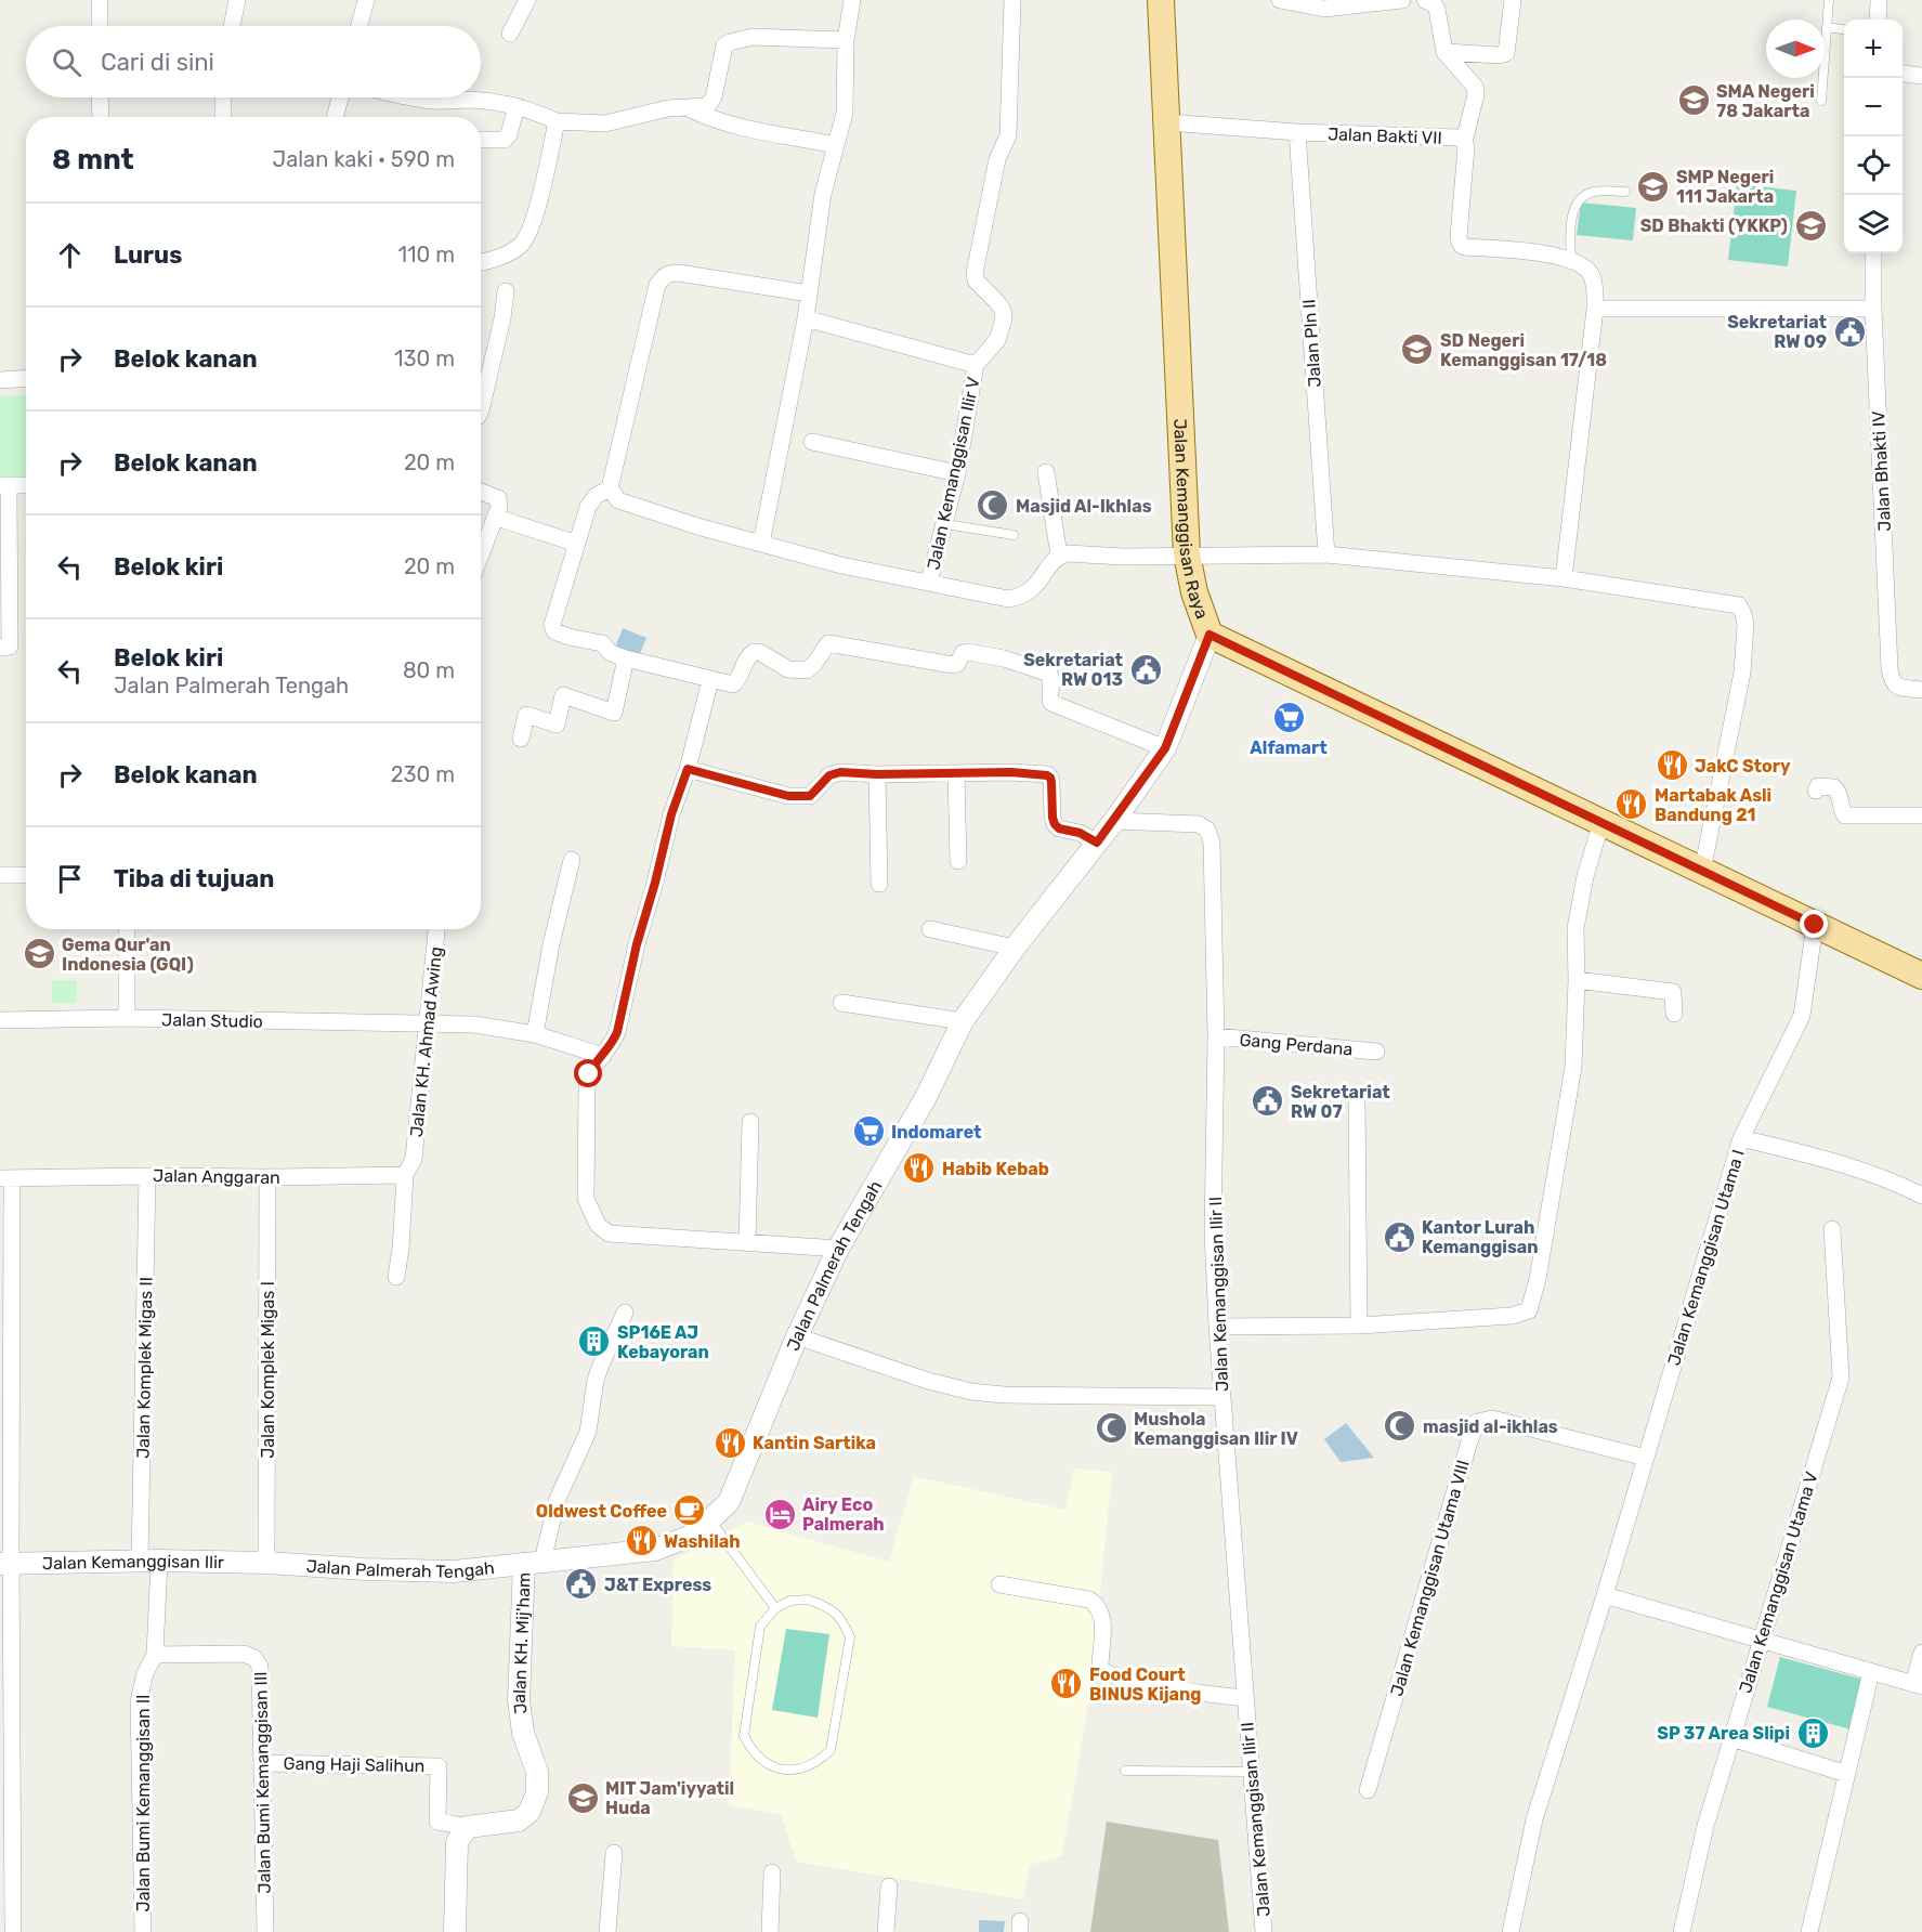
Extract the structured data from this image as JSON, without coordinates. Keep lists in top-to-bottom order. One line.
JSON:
{"streets":{"main road":["Jalan Kemanggisan Raya"],"street":["Jalan Bakti VII","Jalan Pln II","Jalan Bhakti IV","Jalan Kemanggisan Ilir V","Jalan Studio","Jalan KH. Ahmad Awing","Gang Perdana","Jalan Anggaran","Jalan Kemanggisan Utama I","Jalan Palmerah Tengah","Jalan Kemanggisan Ilir II","Jalan Komplek Migas II","Jalan Komplek Migas I","Jalan Kemanggisan Ilir","Jalan Kemanggisan Utama VIII","Jalan Kemanggisan Utama V","Jalan KH. Mij'ham","Gang Haji Salihun","Jalan Bumi Kemanggisan III","Jalan Bumi Kemanggisan II"]},"crossings":[["Jalan Bakti VII","Jalan Pln II"],["Jalan Bakti VII","Jalan Kemanggisan Raya"],["Jalan Kemanggisan Raya","Jalan Kemanggisan Utama I"],["Jalan Kemanggisan Raya","Jalan Palmerah Tengah"],["Jalan Studio","Jalan KH. Ahmad Awing"],["Jalan KH. Ahmad Awing","Jalan Anggaran"],["Gang Perdana","Jalan Kemanggisan Ilir II"],["Jalan Anggaran","Jalan Komplek Migas II"],["Jalan Anggaran","Jalan Komplek Migas I"],["Jalan Kemanggisan Utama I","Jalan Kemanggisan Utama VIII"],["Jalan Palmerah Tengah","Jalan Kemanggisan Ilir II"],["Jalan Palmerah Tengah","Jalan Komplek Migas I"],["Jalan Palmerah Tengah","Jalan Kemanggisan Ilir"],["Jalan Palmerah Tengah","Jalan KH. Mij'ham"],["Jalan Komplek Migas II","Jalan Kemanggisan Ilir"],["Jalan Komplek Migas II","Jalan Bumi Kemanggisan II"],["Jalan Komplek Migas I","Jalan Kemanggisan Ilir"],["Jalan Kemanggisan Ilir","Jalan Bumi Kemanggisan II"],["Jalan KH. Mij'ham","Gang Haji Salihun"],["Gang Haji Salihun","Jalan Bumi Kemanggisan III"],["Jalan Bumi Kemanggisan III","Jalan Bumi Kemanggisan II"]],"places":{"school or university":["SMA Negeri 78 Jakarta","SMP Negeri 111 Jakarta","SD Bhakti (YKKP)","SD Negeri Kemanggisan 17/18","Gema Qur'an Indonesia (GQI)","MIT Jam'iyyatil Huda"],"public building":["Sekretariat RW 09","Sekretariat RW 013","Sekretariat RW 07","Kantor Lurah Kemanggisan","J&T Express"],"mosque":["Masjid Al-Ikhlas","masjid al-ikhlas","Mushola Kemanggisan Ilir IV"],"supermarket":["Alfamart","Indomaret"],"restaurant":["JakC Story","Martabak Asli Bandung 21","Habib Kebab","Kantin Sartika","Washilah","Food Court BINUS Kijang"],"building":["SP16E AJ Kebayoran","SP 37 Area Slipi"],"cafe":["Oldwest Coffee"],"hotel":["Airy Eco Palmerah"]},"north":"right","page":{"map_buttons":["+","−"],"search":"Cari di sini","heading":["8 mnt","Jalan kaki · 590 m"],"list":[["Lurus","110 m"],["Belok kanan","130 m"],["Belok kanan","20 m"],["Belok kiri","20 m"],["Belok kiri","Jalan Palmerah Tengah","80 m"],["Belok kanan","230 m"],"Tiba di tujuan"]}}
